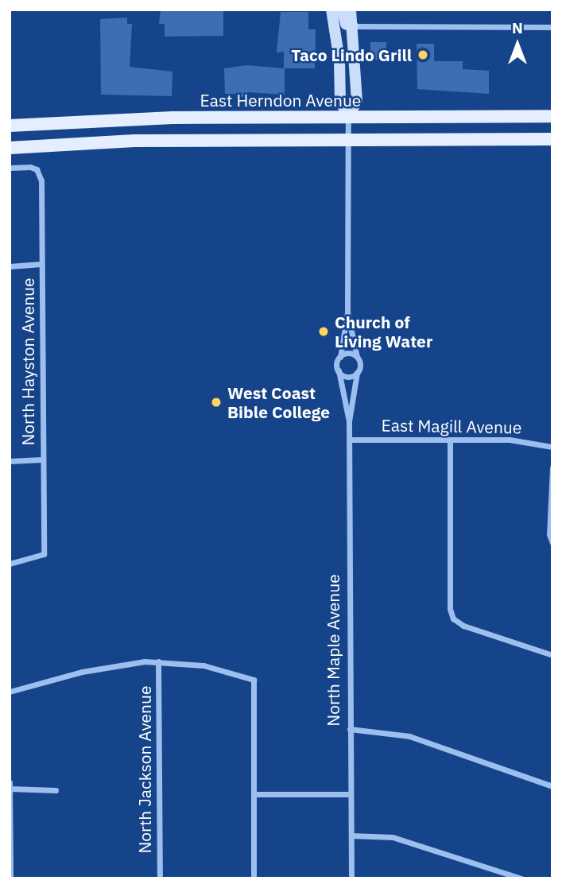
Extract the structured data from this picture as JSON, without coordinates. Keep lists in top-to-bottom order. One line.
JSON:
{"streets":{"main road":["East Herndon Avenue"],"street":["North Hayston Avenue","East Magill Avenue","North Maple Avenue","North Jackson Avenue"]},"crossings":[["East Herndon Avenue","North Maple Avenue"],["East Magill Avenue","North Maple Avenue"]],"places":["Taco Lindo Grill","Church of Living Water","West Coast Bible College"],"north":"top"}
